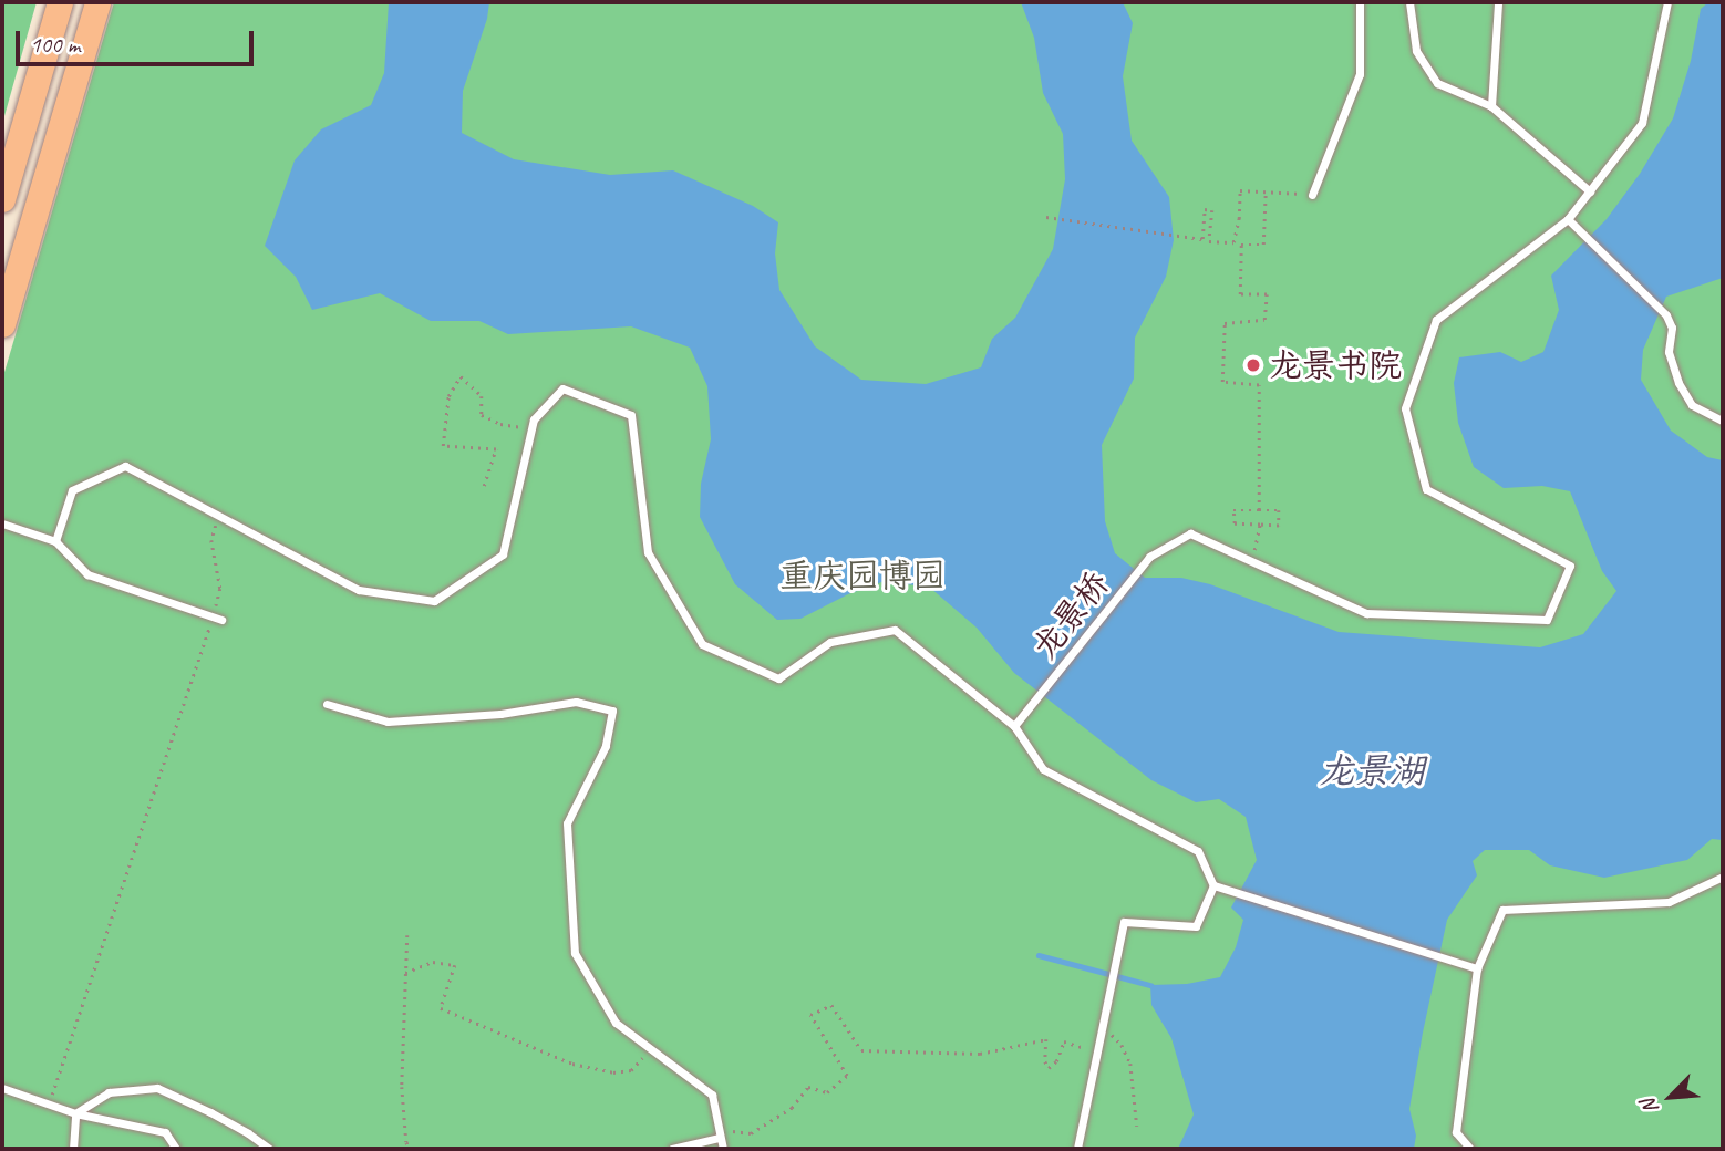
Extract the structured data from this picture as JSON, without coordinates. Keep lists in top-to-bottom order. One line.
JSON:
{"streets":{"lane":["龙景桥"]},"water":["龙景湖"],"parks":["重庆园博园"],"places":["龙景书院"],"scale_bar":"100 m","north":"bottom left"}
